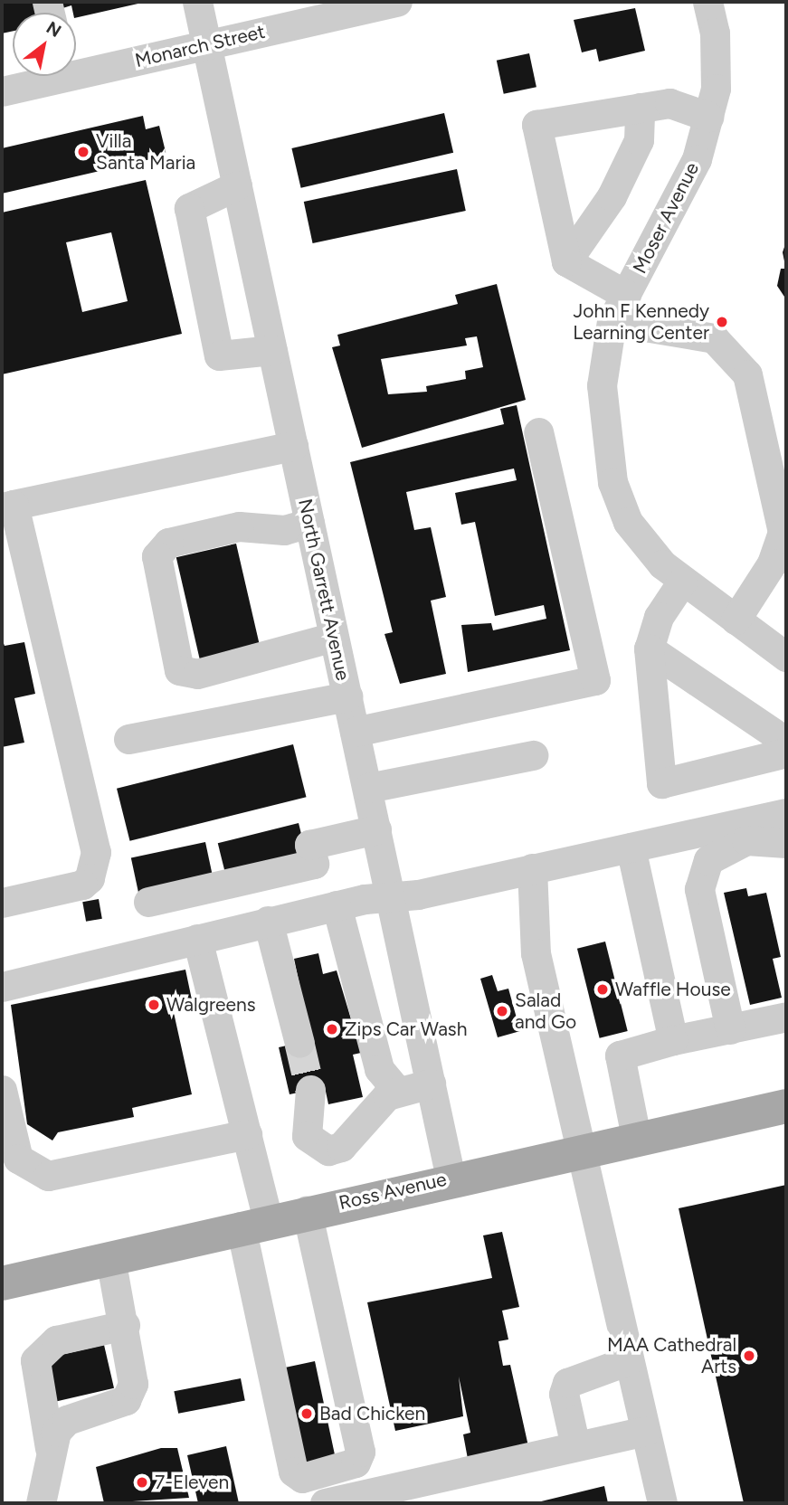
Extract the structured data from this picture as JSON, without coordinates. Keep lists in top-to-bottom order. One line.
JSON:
{"streets":{"main road":["Ross Avenue"],"street":["Monarch Street","Moser Avenue","North Garrett Avenue"]},"crossings":[["Monarch Street","North Garrett Avenue"],["North Garrett Avenue","Ross Avenue"]],"places":["Villa Santa Maria","John F Kennedy Learning Center","Waffle House","Walgreens","Salad and Go","Zips Car Wash","MAA Cathedral Arts","Bad Chicken","7-Eleven"],"north":"top right"}
